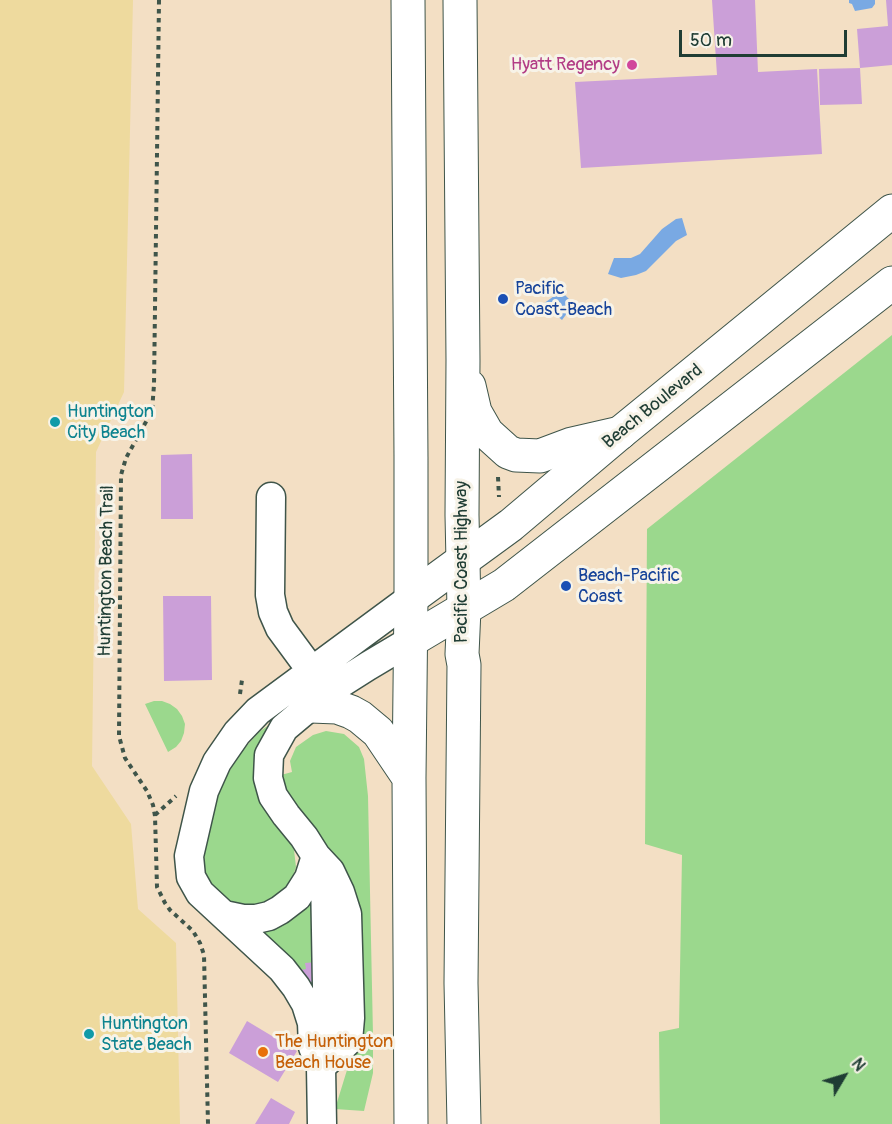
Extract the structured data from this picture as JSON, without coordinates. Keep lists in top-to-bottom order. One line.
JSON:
{"streets":{"main road":["Beach Boulevard","Pacific Coast Highway"],"path":["Huntington Beach Trail"]},"crossings":[["Beach Boulevard","Pacific Coast Highway"]],"places":["Hyatt Regency","Pacific Coast-Beach","Huntington City Beach","Beach-Pacific Coast","Huntington State Beach","The Huntington Beach House"],"scale_bar":"50 m","north":"top right"}
